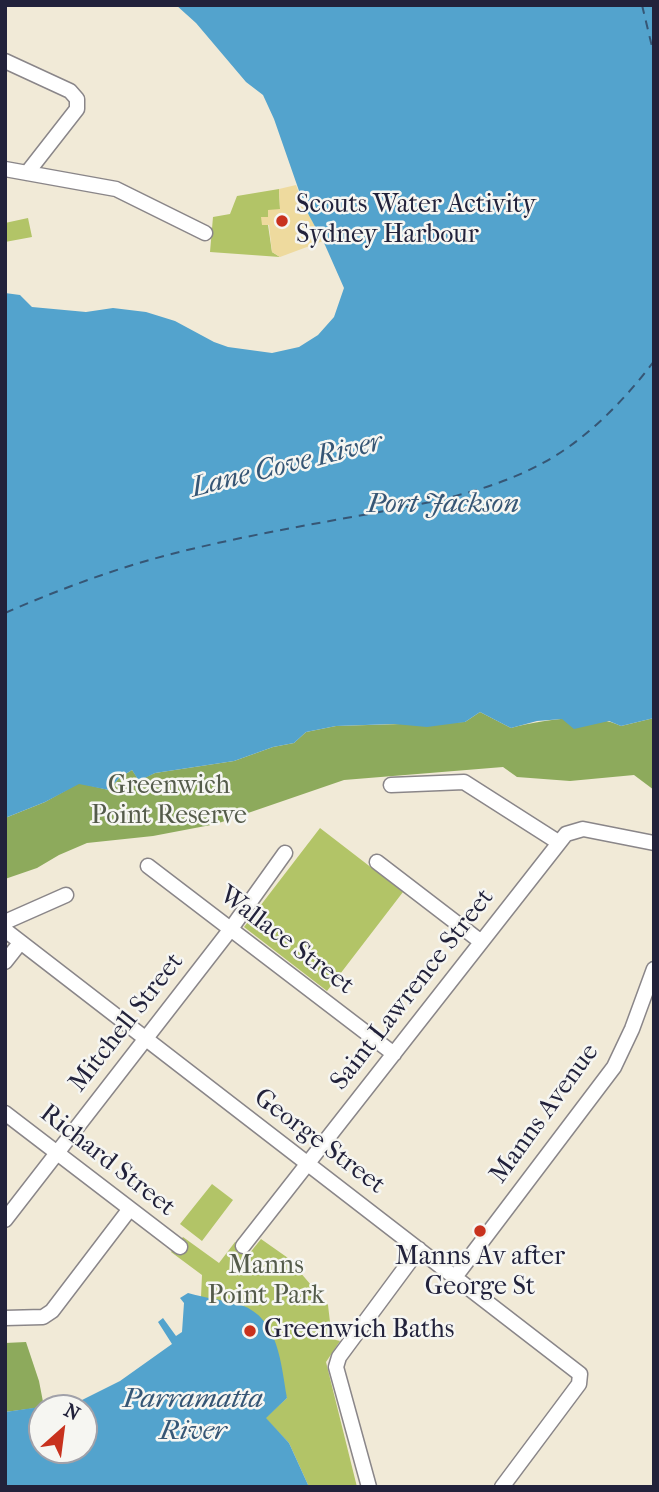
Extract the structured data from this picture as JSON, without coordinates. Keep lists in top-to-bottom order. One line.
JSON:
{"streets":{"street":["Wallace Street","Saint Lawrence Street","Mitchell Street","Manns Avenue","George Street","Richard Street"]},"crossings":[["Wallace Street","Saint Lawrence Street"],["Wallace Street","Mitchell Street"],["Saint Lawrence Street","George Street"],["Mitchell Street","George Street"],["Mitchell Street","Richard Street"],["Manns Avenue","George Street"]],"water":["Lane Cove River","Port Jackson","Parramatta River"],"parks":["Greenwich Point Reserve","Manns Point Park"],"places":["Scouts Water Activity Sydney Harbour","Manns Av after George St","Greenwich Baths"],"north":"top right"}
